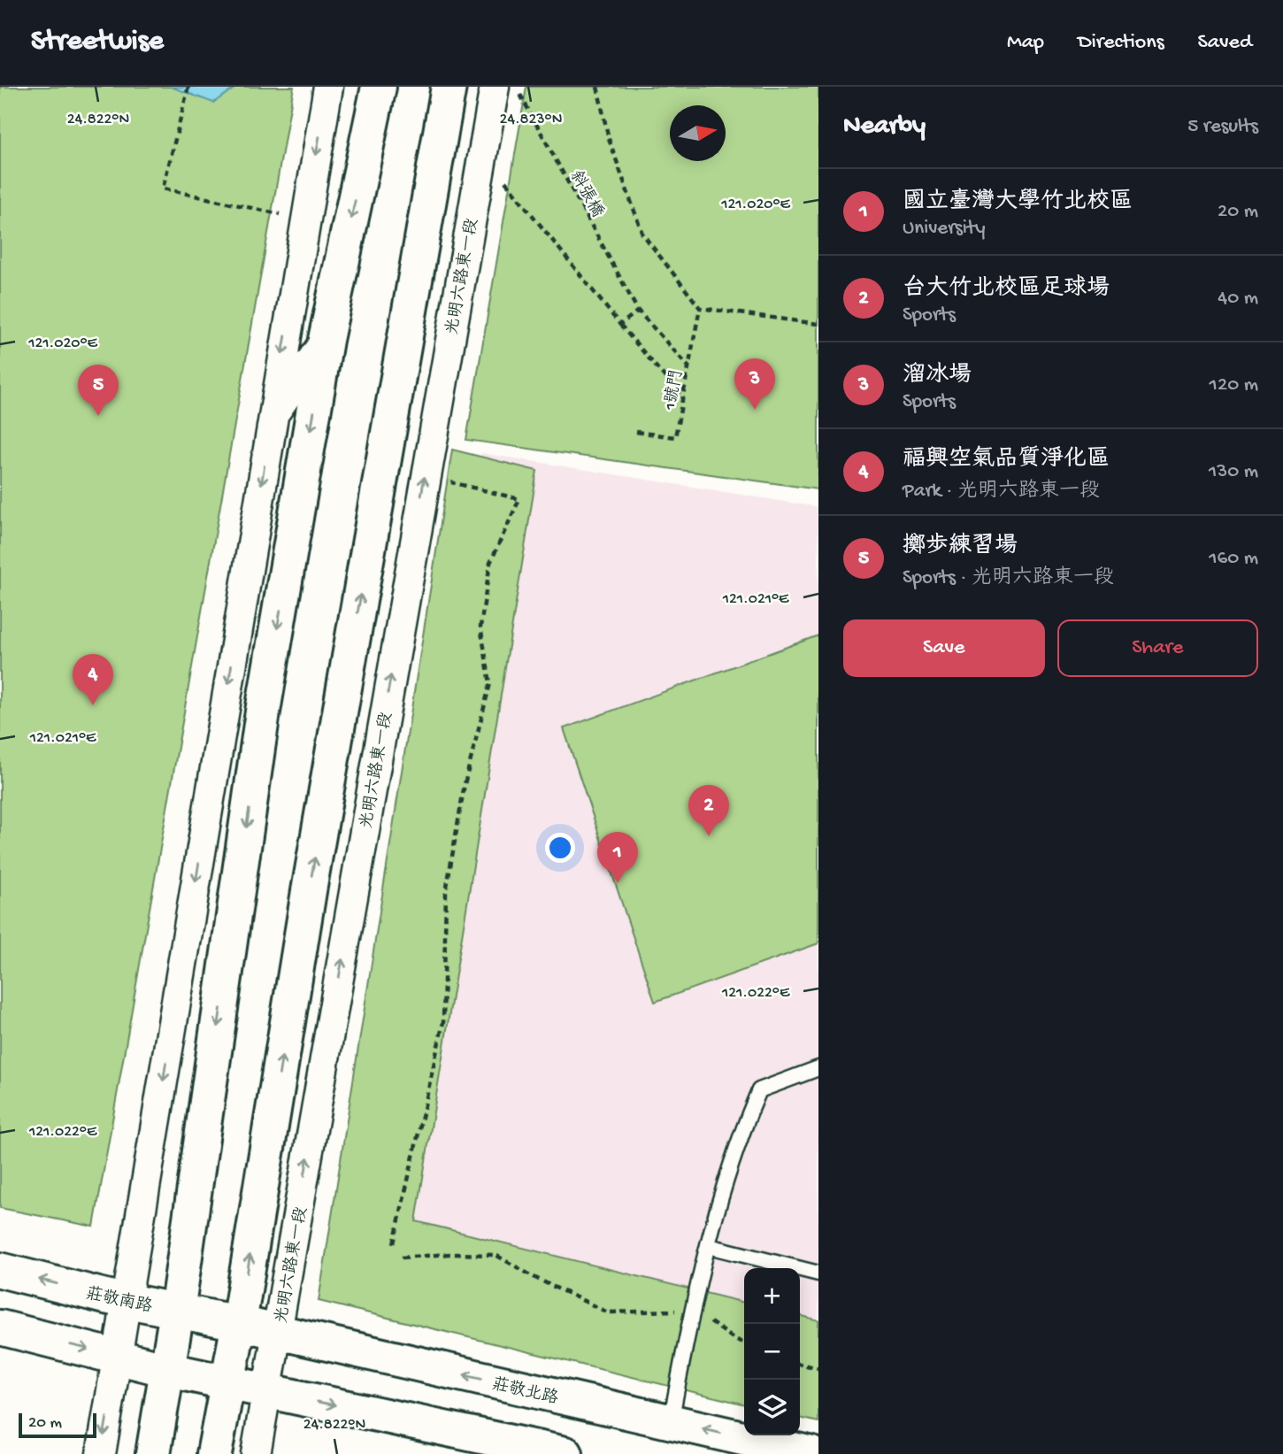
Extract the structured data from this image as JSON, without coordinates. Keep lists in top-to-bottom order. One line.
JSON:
{"streets":{"main road":["莊敬南路","莊敬北路"],"street":["光明六路東一段"],"path":["斜張橋","1號門"]},"crossings":[["斜張橋","1號門"],["光明六路東一段","莊敬北路"],["莊敬南路","莊敬北路"]],"scale_bar":"20 m","north":"right","page":{"header":"Streetwise","nav":["Map","Directions","Saved"],"heading":["Nearby","5 results"],"list":[{"mark":"1","name":"國立臺灣大學竹北校區","note":"University","value":"20 m"},{"mark":"2","name":"台大竹北校區足球場","note":"Sports","value":"40 m"},{"mark":"3","name":"溜冰場","note":"Sports","value":"120 m"},{"mark":"4","name":"福興空氣品質淨化區","note":"Park · 光明六路東一段","value":"130 m"},{"mark":"5","name":"擲歩練習場","note":"Sports · 光明六路東一段","value":"160 m"}],"pins":["3","5","4","2","1"],"buttons":["Save","Share"],"map_buttons":["+","−"],"scale":"20 m"},"coordinates":["24.822°N","24.823°N","121.020°E","121.021°E","121.022°E"]}
